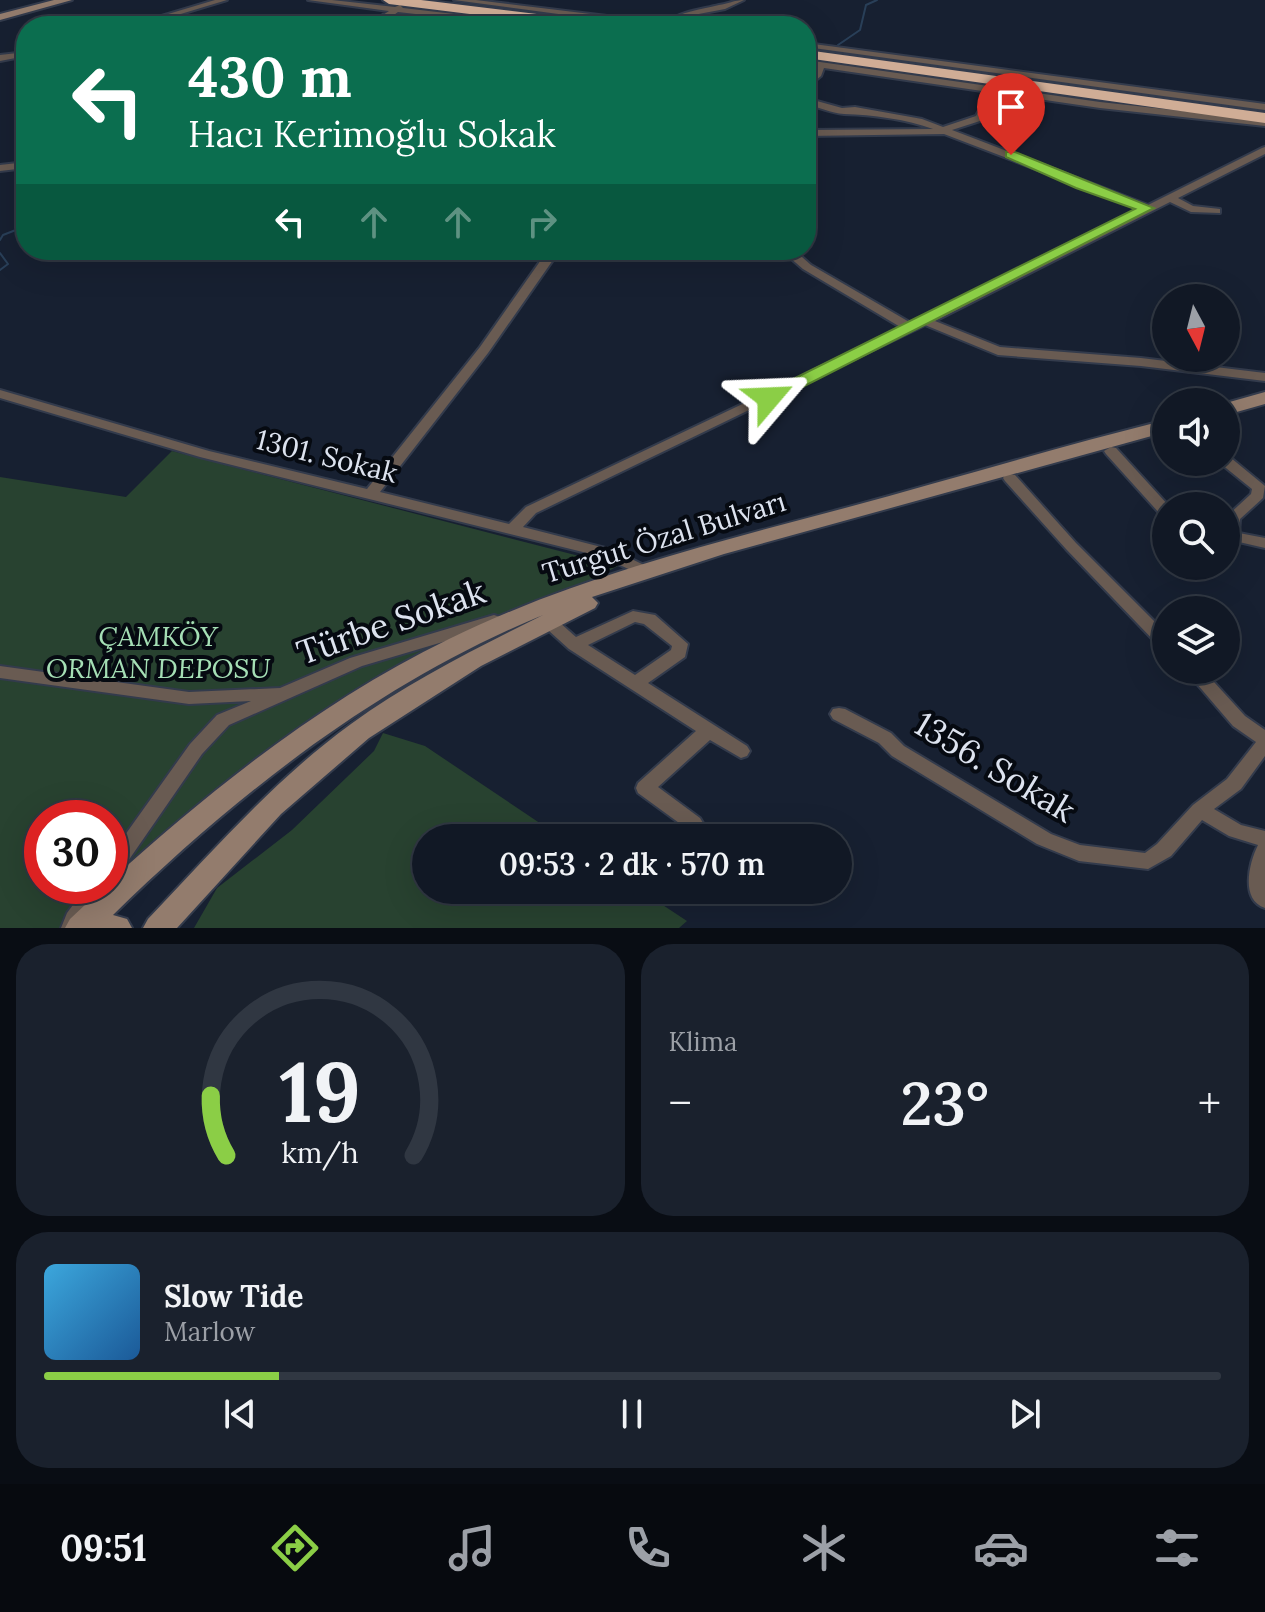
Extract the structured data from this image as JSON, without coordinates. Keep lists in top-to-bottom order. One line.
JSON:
{"streets":{"main road":["Turgut Özal Bulvarı"],"street":["1301. Sokak","Türbe Sokak","1356. Sokak"]},"crossings":[["1301. Sokak","Turgut Özal Bulvarı"],["Turgut Özal Bulvarı","Türbe Sokak"]],"parks":["ÇAMKÖY ORMAN DEPOSU"],"north":"bottom","page":{"turn":["430 m","Hacı Kerimoğlu Sokak"],"limit":"30","trip":"09:53 · 2 dk · 570 m","tile":"Klima","heat":["−","23°","+"],"song":["Slow Tide","Marlow"],"tabs":"09:51","gauge":["19","km/h"]}}
